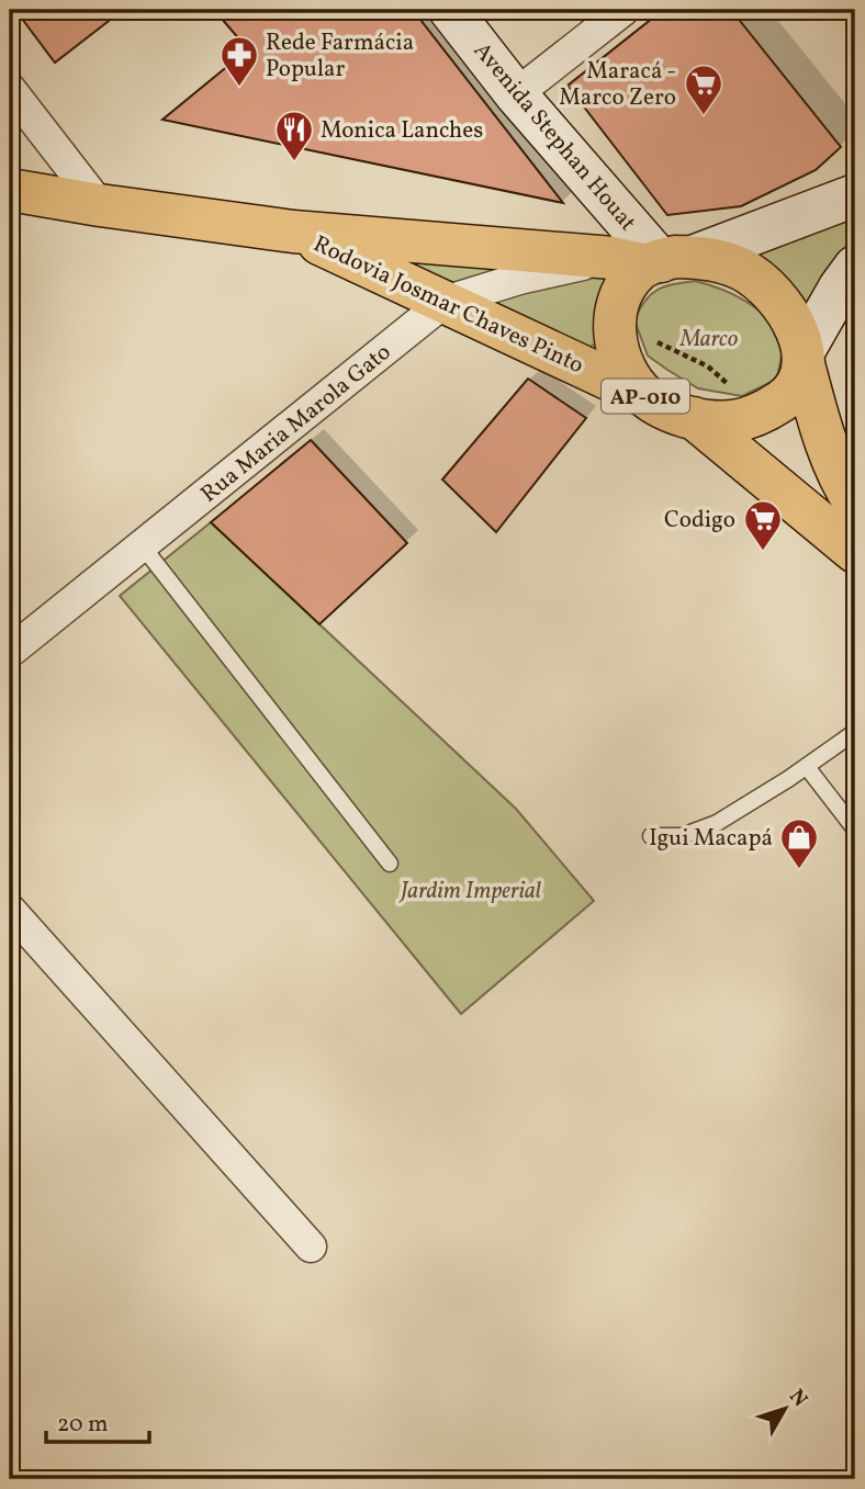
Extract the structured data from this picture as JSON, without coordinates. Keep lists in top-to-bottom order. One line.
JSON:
{"streets":{"main road":["Avenida Stephan Houat","Rodovia Josmar Chaves Pinto","AP-010"],"street":["Rua Maria Marola Gato"]},"crossings":[["Avenida Stephan Houat","Rodovia Josmar Chaves Pinto"],["Avenida Stephan Houat","AP-010"],["Avenida Stephan Houat","Rua Maria Marola Gato"],["Rodovia Josmar Chaves Pinto","AP-010"],["Rodovia Josmar Chaves Pinto","Rua Maria Marola Gato"],["AP-010","Rua Maria Marola Gato"]],"parks":["Marco","Jardim Imperial"],"places":{"pharmacy":["Rede Farmácia Popular"],"supermarket":["Maracá - Marco Zero","Codigo"],"restaurant":["Monica Lanches"],"shop":["Igui Macapá"]},"scale_bar":"20 m","north":"top right"}
